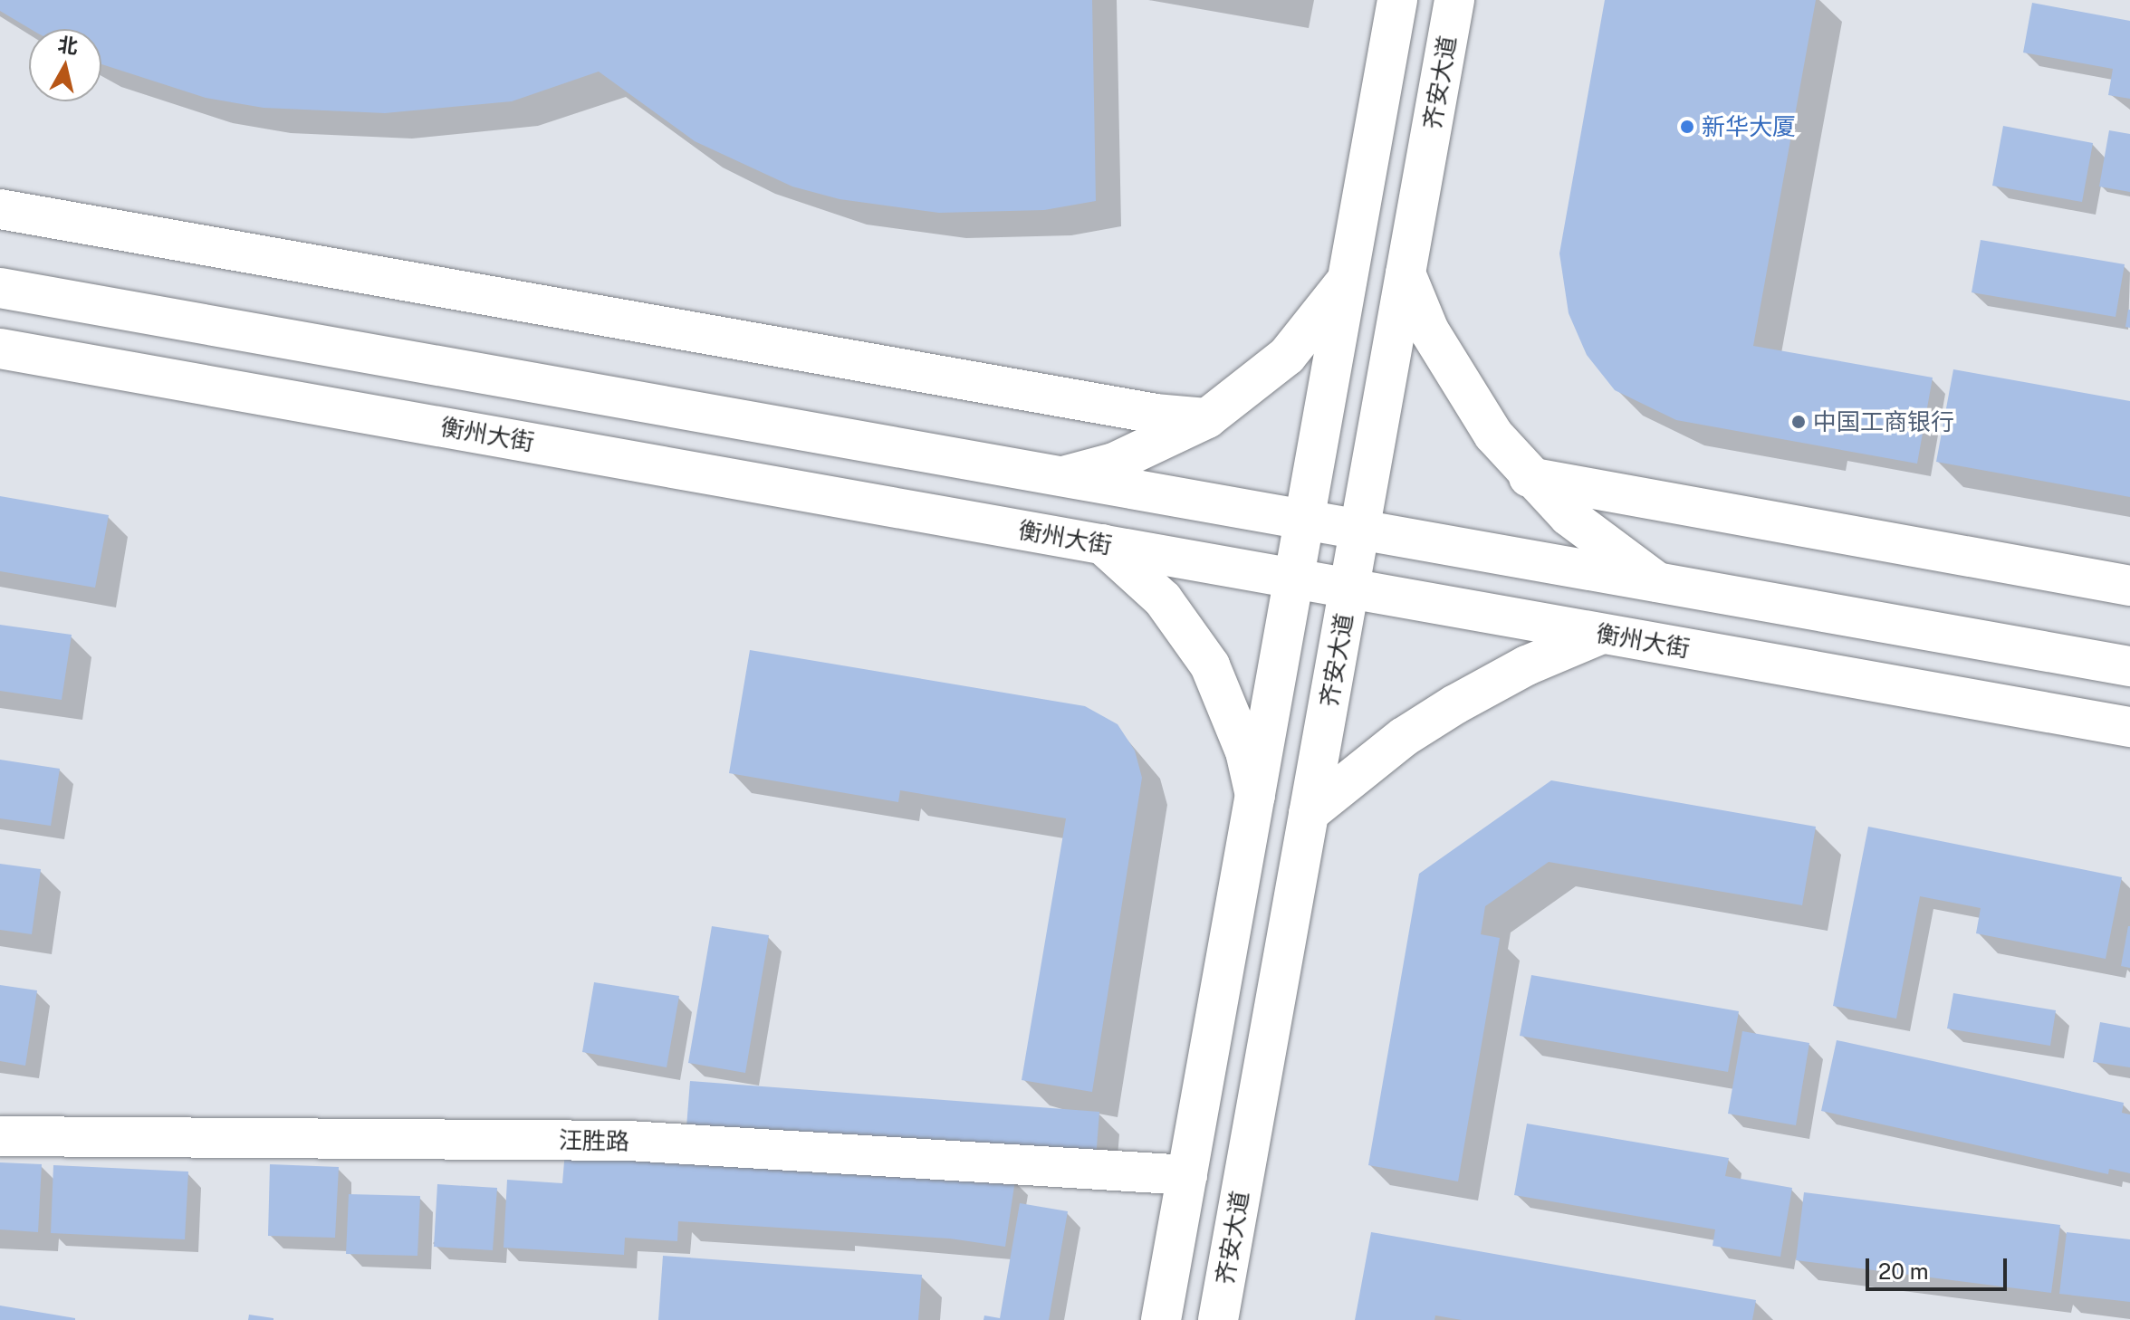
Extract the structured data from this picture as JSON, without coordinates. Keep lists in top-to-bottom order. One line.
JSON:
{"streets":{"main road":["齐安大道","衡州大街","汪胜路"]},"crossings":[["齐安大道","衡州大街"]],"places":["新华大厦","中国工商银行"],"scale_bar":"20 m","north":"top"}
